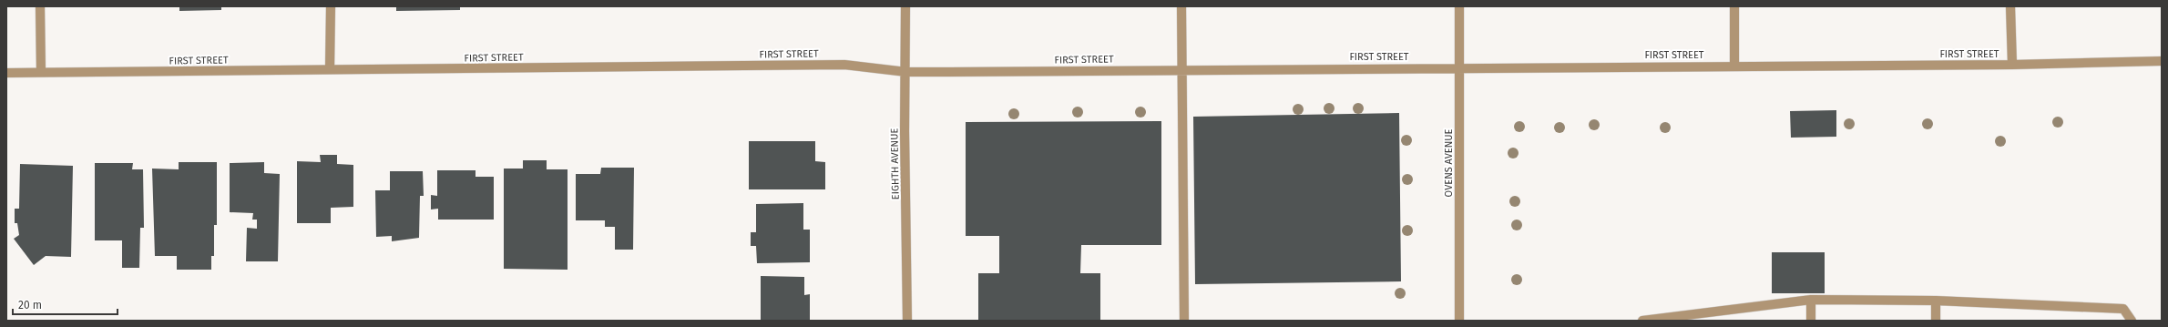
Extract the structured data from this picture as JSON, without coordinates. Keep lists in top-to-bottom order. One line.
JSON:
{"streets":{"street":["FIRST STREET","OVENS AVENUE","EIGHTH AVENUE"]},"crossings":[["FIRST STREET","OVENS AVENUE"],["FIRST STREET","EIGHTH AVENUE"]],"scale_bar":"20 m"}
